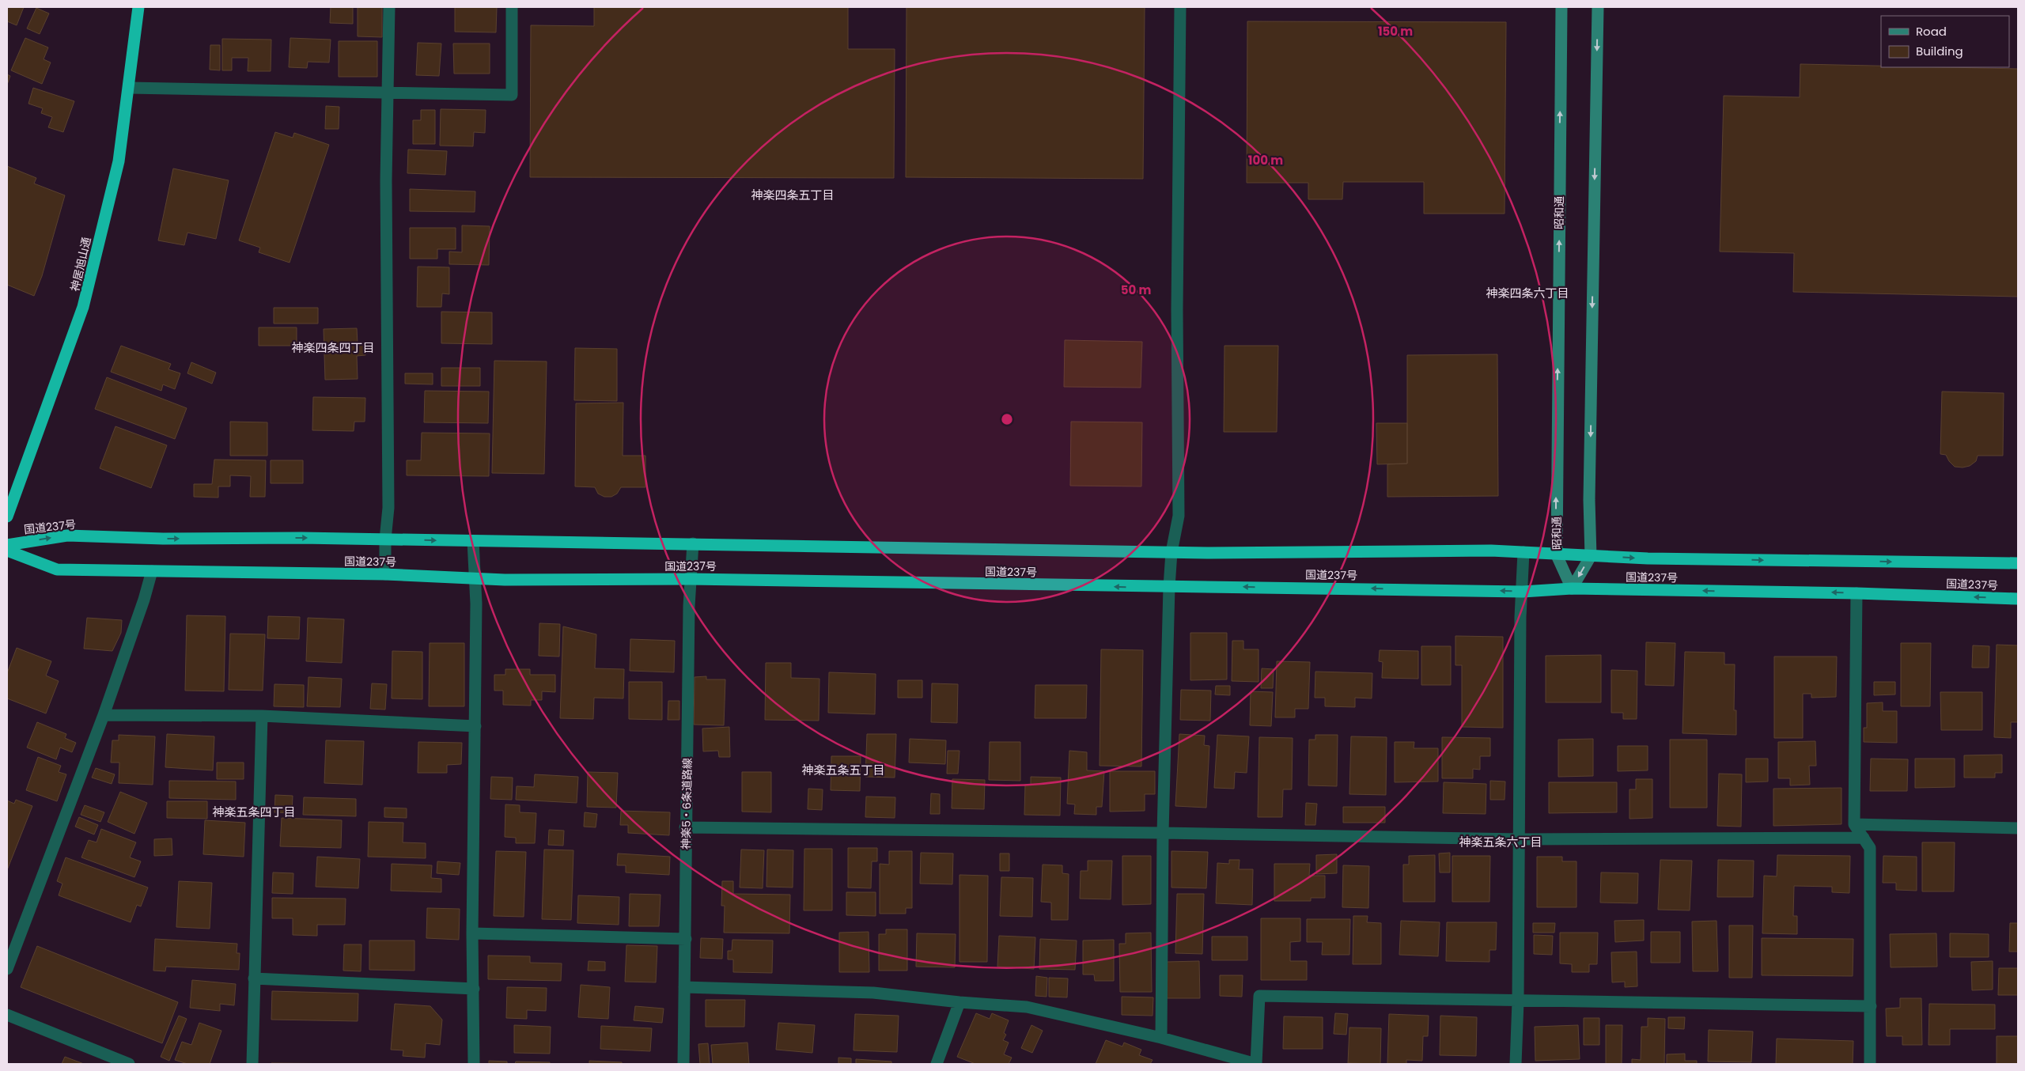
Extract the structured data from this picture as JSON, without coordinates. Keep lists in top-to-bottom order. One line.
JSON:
{"streets":{"highway":["神居旭山通","国道237号"],"street":["昭和通","神楽5・6条道路線"]},"crossings":[["昭和通","国道237号"],["国道237号","神楽5・6条道路線"]],"districts":["神楽四条五丁目","神楽四条六丁目","神楽四条四丁目","神楽五条五丁目","神楽五条四丁目","神楽五条六丁目"],"legend":["Road","Building"],"rings":["150 m","100 m","50 m"]}
